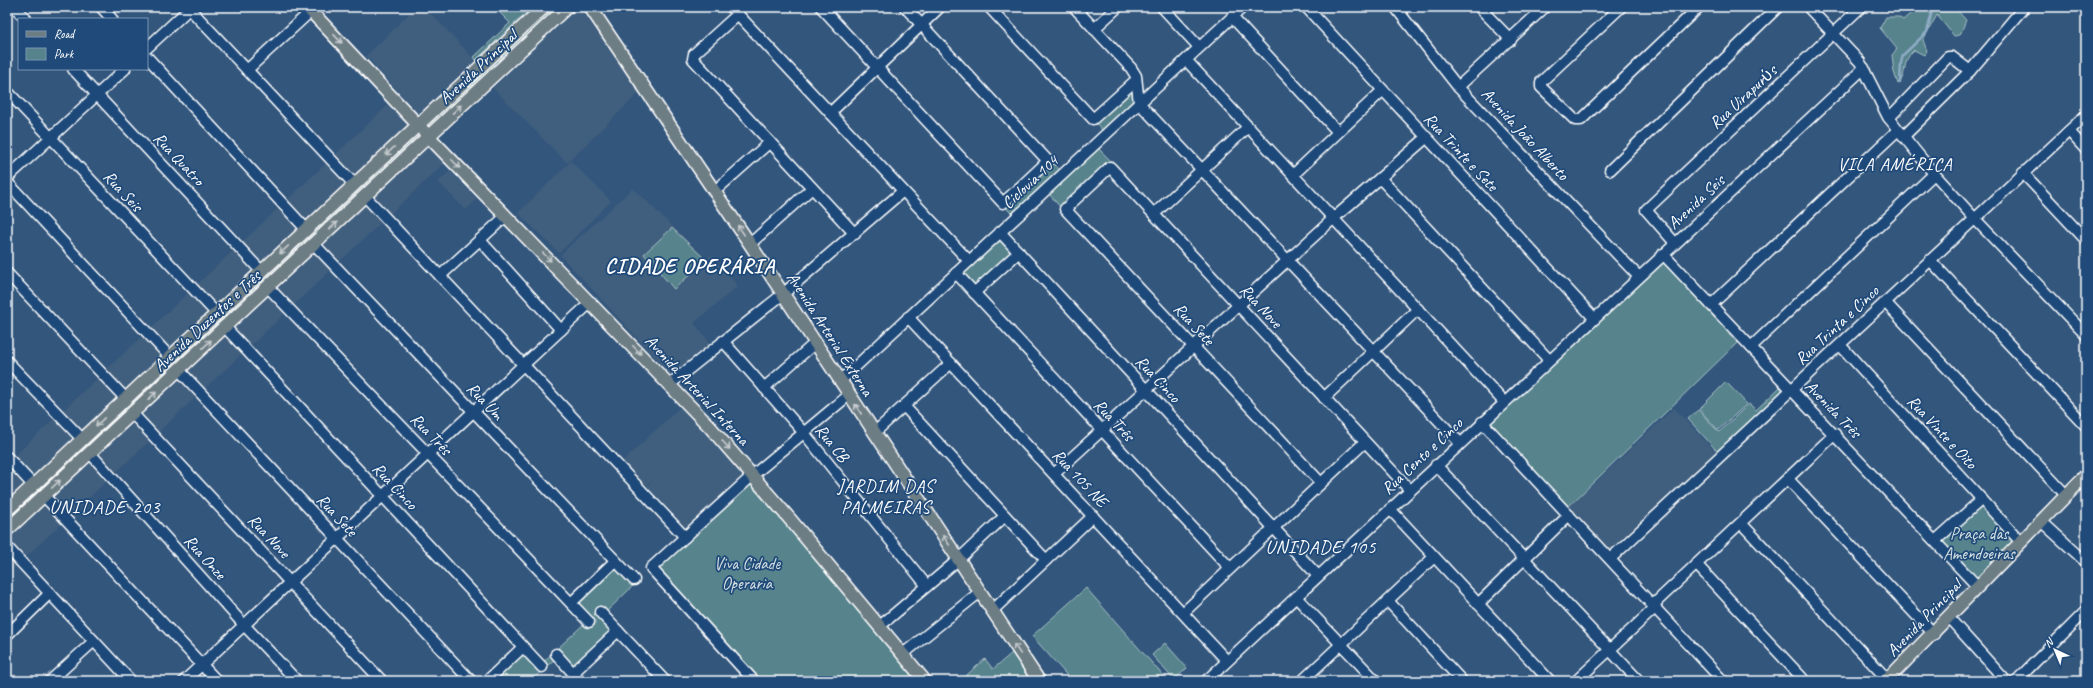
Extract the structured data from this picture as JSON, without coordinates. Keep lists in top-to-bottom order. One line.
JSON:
{"streets":{"main road":["Avenida Principal","Avenida Duzentos e Três","Avenida Arterial Externa","Avenida Arterial Interna"],"street":["Rua Uirapurύs","Avenida João Alberto","Rua Trinte e Sete","Rua Quatro","Ciclovia 104","Rua Seis","Avenida Seis","Rua Nove","Rua Sete","Rua Trinta e Cinco","Rua Cinco","Rua Um","Avenida Três","Rua Três","Rua Vinte e Oito","Rua CB","Rua Cento e Cinco","Rua 105 NE","Rua Onze"]},"crossings":[["Avenida Principal","Avenida Duzentos e Três"],["Avenida Principal","Avenida Arterial Interna"],["Avenida Principal","Avenida Três"],["Avenida Principal","Rua Vinte e Oito"],["Rua Uirapurύs","Avenida Seis"],["Avenida João Alberto","Avenida Seis"],["Rua Trinte e Sete","Avenida Seis"],["Rua Quatro","Avenida Duzentos e Três"],["Ciclovia 104","Avenida Arterial Externa"],["Ciclovia 104","Rua Cinco"],["Ciclovia 104","Rua Três"],["Ciclovia 104","Rua 105 NE"],["Rua Seis","Avenida Duzentos e Três"],["Avenida Seis","Avenida Três"],["Avenida Seis","Rua Cento e Cinco"],["Rua Nove","Avenida Duzentos e Três"],["Rua Nove","Rua Sete"],["Rua Nove","Rua Cento e Cinco"],["Avenida Duzentos e Três","Rua Sete"],["Avenida Duzentos e Três","Rua Cinco"],["Avenida Duzentos e Três","Avenida Arterial Interna"],["Avenida Duzentos e Três","Rua Um"],["Avenida Duzentos e Três","Rua Três"],["Avenida Duzentos e Três","Rua Onze"],["Rua Trinta e Cinco","Avenida Três"],["Rua Trinta e Cinco","Rua Vinte e Oito"],["Rua Cento e Cinco","Rua 105 NE"]],"one_way":["Avenida Arterial Externa","Avenida Arterial Interna"],"districts":["VILA AMÉRICA","CIDADE OPERÁRIA","JARDIM DAS PALMEIRAS","UNIDADE 203","UNIDADE 105"],"parks":["Praça das Amendoeiras","Viva Cidade Operaria"],"legend":["Road","Park"],"north":"top left"}
